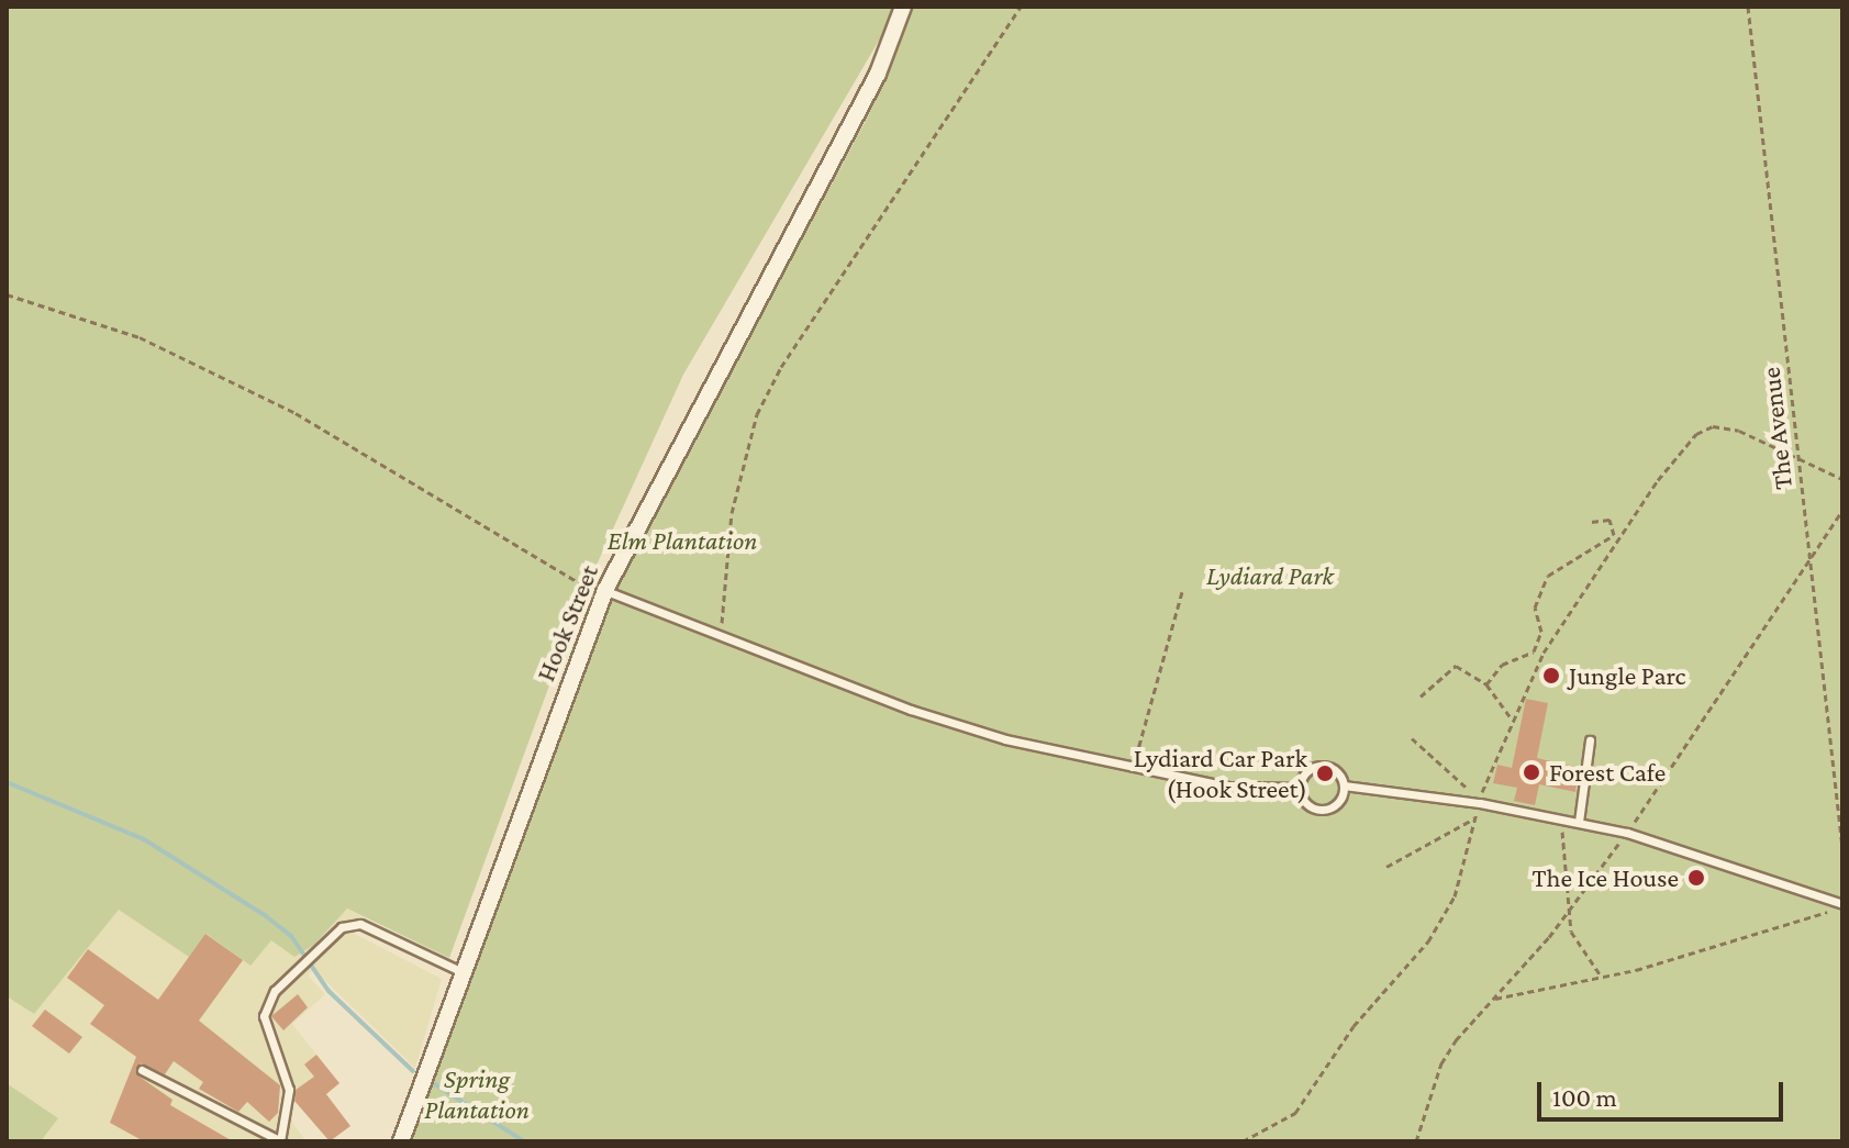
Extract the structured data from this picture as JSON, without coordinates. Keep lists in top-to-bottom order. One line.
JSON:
{"streets":{"street":["Hook Street"],"path":["The Avenue"]},"parks":["Elm Plantation","Lydiard Park","Spring Plantation"],"places":["Jungle Parc","Forest Cafe","Lydiard Car Park (Hook Street)","The Ice House"],"scale_bar":"100 m"}
